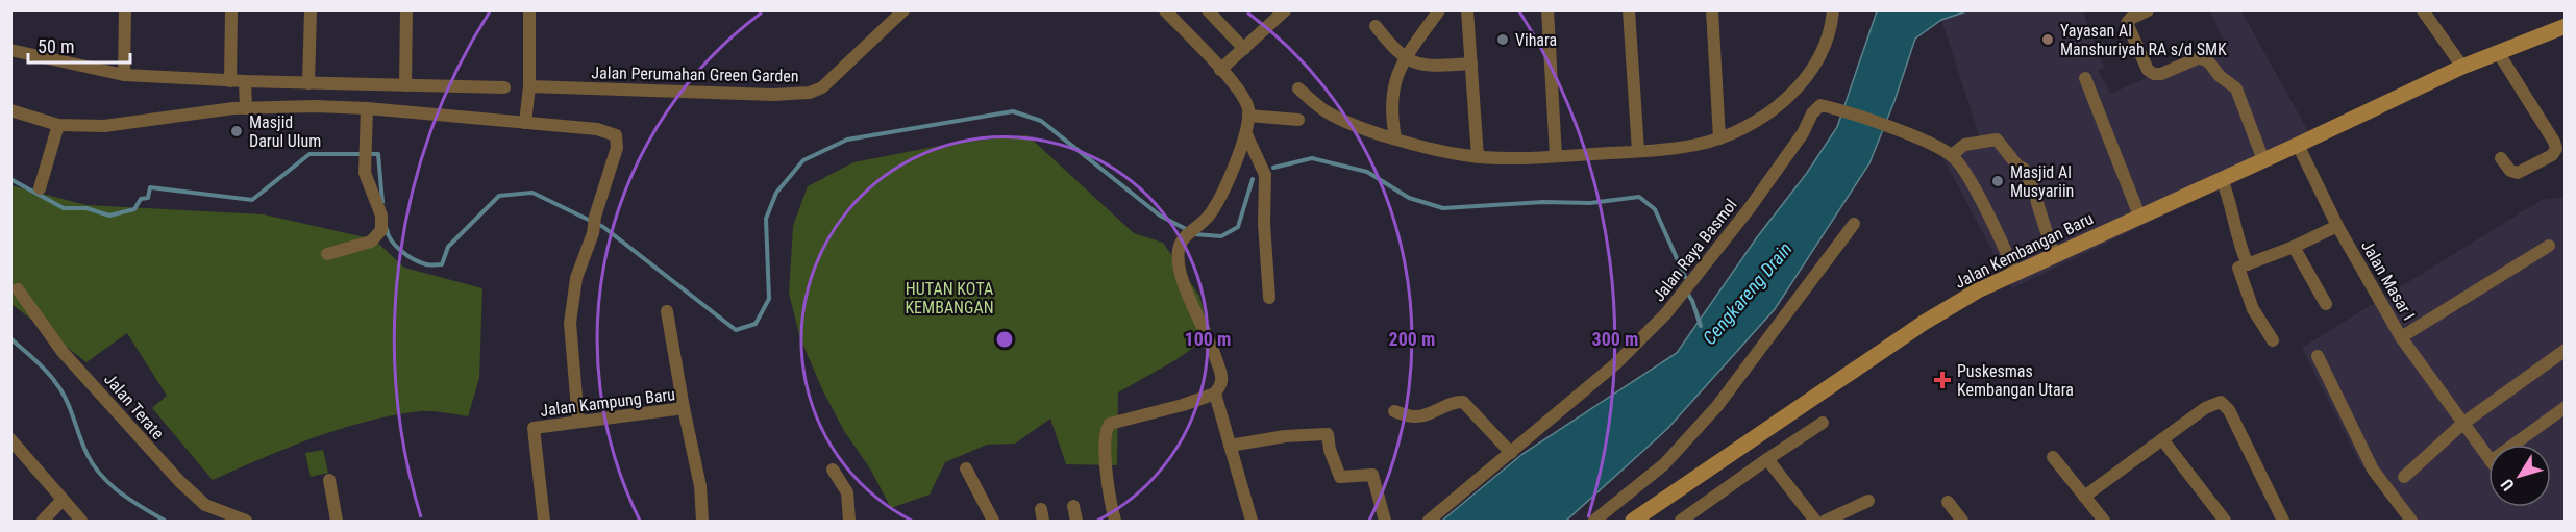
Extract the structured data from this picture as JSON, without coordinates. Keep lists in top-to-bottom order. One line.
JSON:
{"streets":{"main road":["Jalan Kembangan Baru"],"street":["Jalan Perumahan Green Garden","Jalan Raya Basmol","Jalan Masar I","Jalan Kampung Baru","Jalan Terate"]},"crossings":[["Jalan Kembangan Baru","Jalan Masar I"]],"water":["Cengkareng Drain"],"parks":["HUTAN KOTA KEMBANGAN"],"places":{"other":["Vihara","Yayasan Al Manshuriyah RA s/d SMK","Masjid Darul Ulum","Masjid Al Musyariin"],"health":["Puskesmas Kembangan Utara"]},"scale_bar":"50 m","north":"bottom left","rings":["100 m","200 m","300 m"]}
